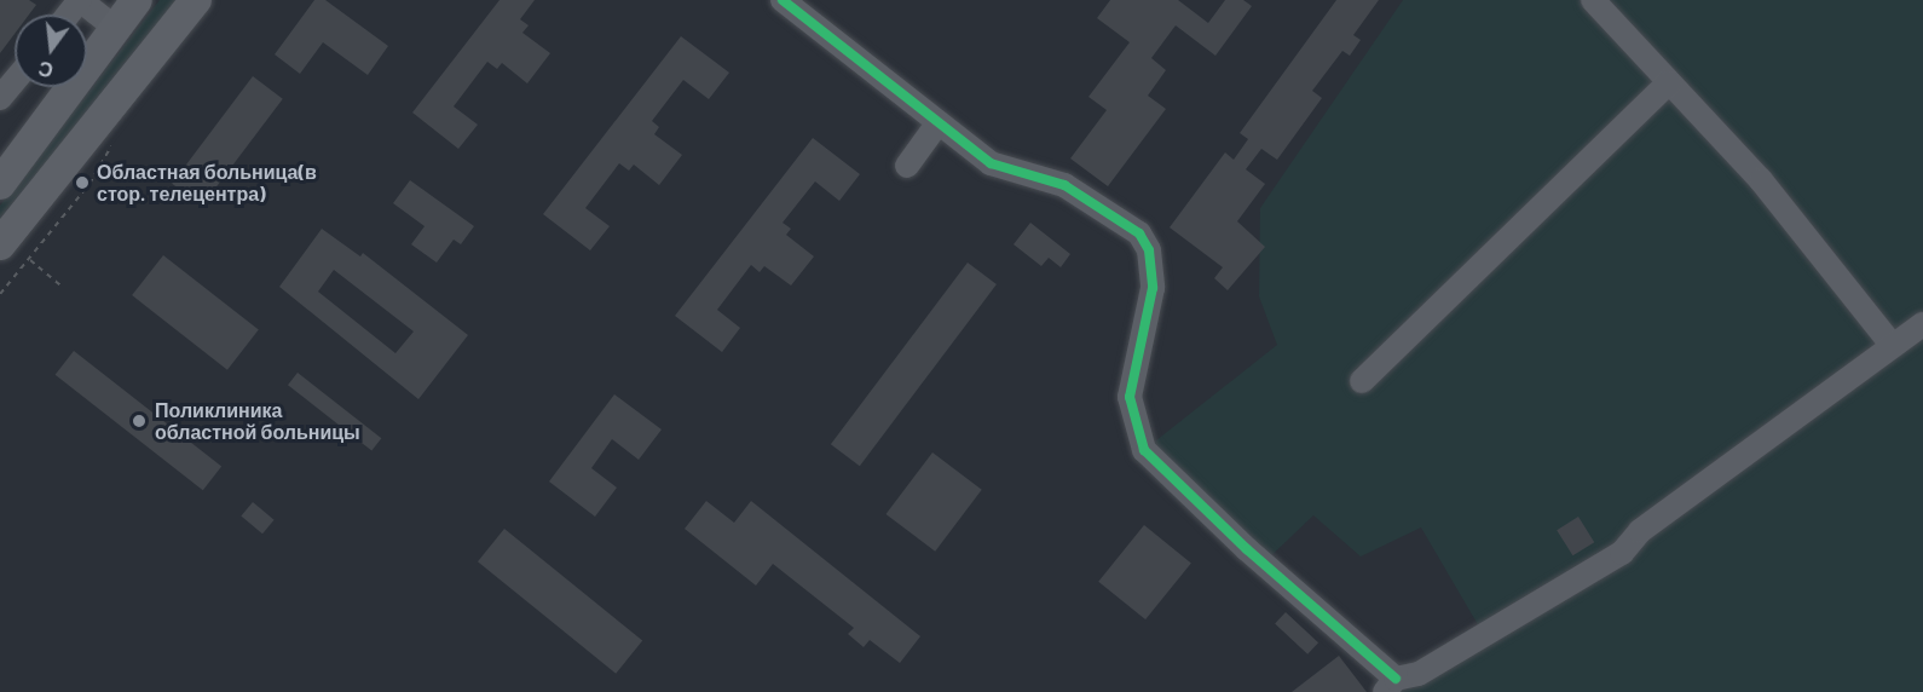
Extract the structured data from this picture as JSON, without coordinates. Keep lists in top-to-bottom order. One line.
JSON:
{"places":["Областная больница(в стор. телецентра)","Поликлиника областной больницы"],"north":"bottom"}
